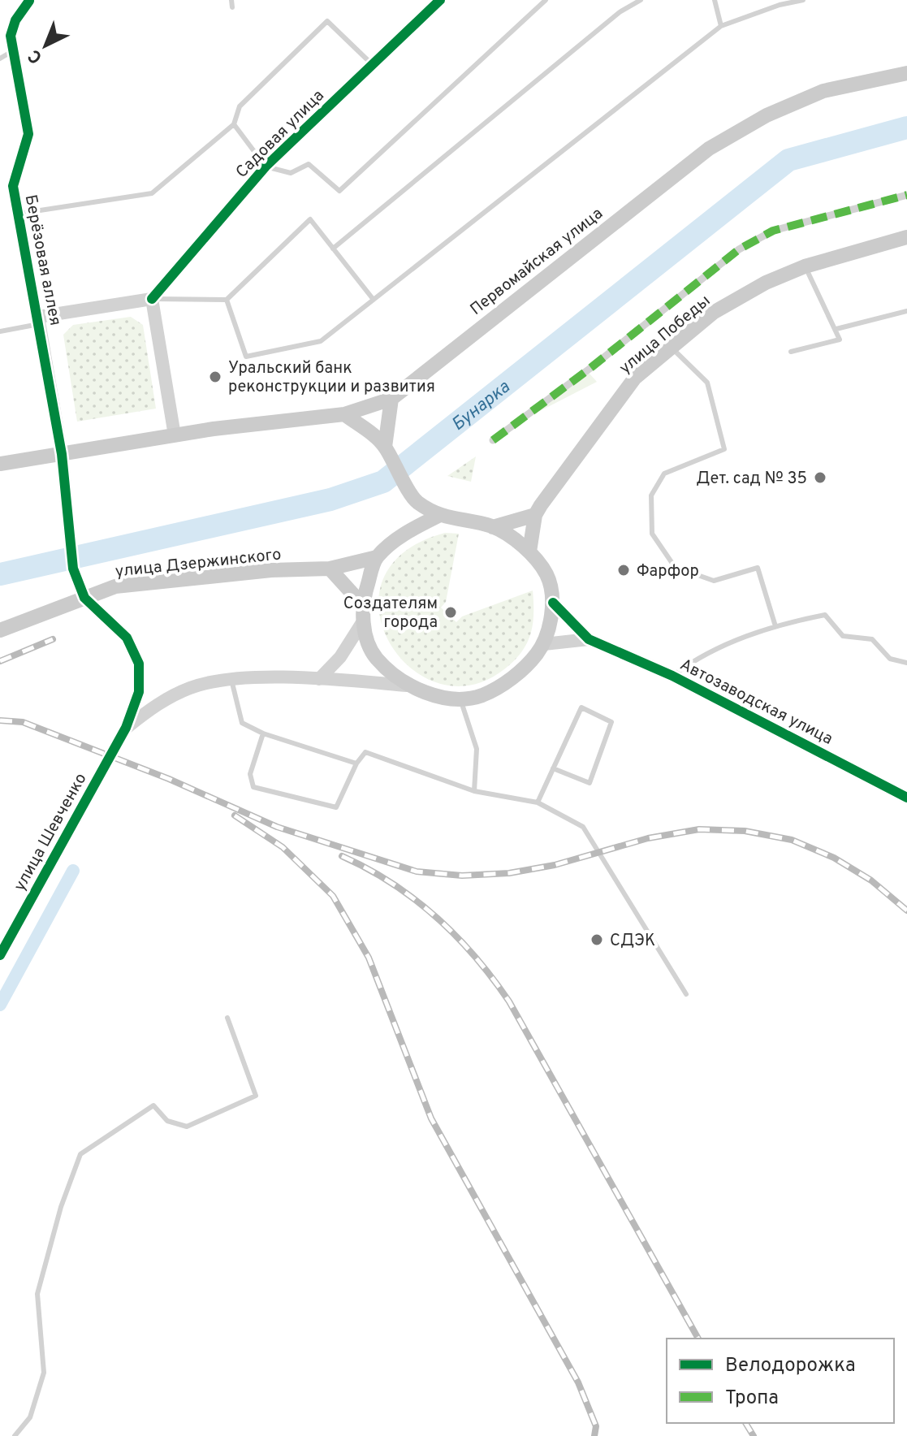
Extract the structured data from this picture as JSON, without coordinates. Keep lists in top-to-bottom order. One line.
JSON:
{"streets":{"main road":["Первомайская улица","улица Победы","улица Дзержинского"],"street":["Садовая улица","Берёзовая аллея","Автозаводская улица","улица Шевченко"]},"crossings":[["Берёзовая аллея","Первомайская улица"],["Берёзовая аллея","улица Дзержинского"]],"water":["Бунарка"],"places":["Уральский банк реконструкции и развития","Дет. сад № 35","Фарфор","Создателям города","СДЭК"],"legend":["Велодорожка","Тропа"],"north":"bottom left"}
